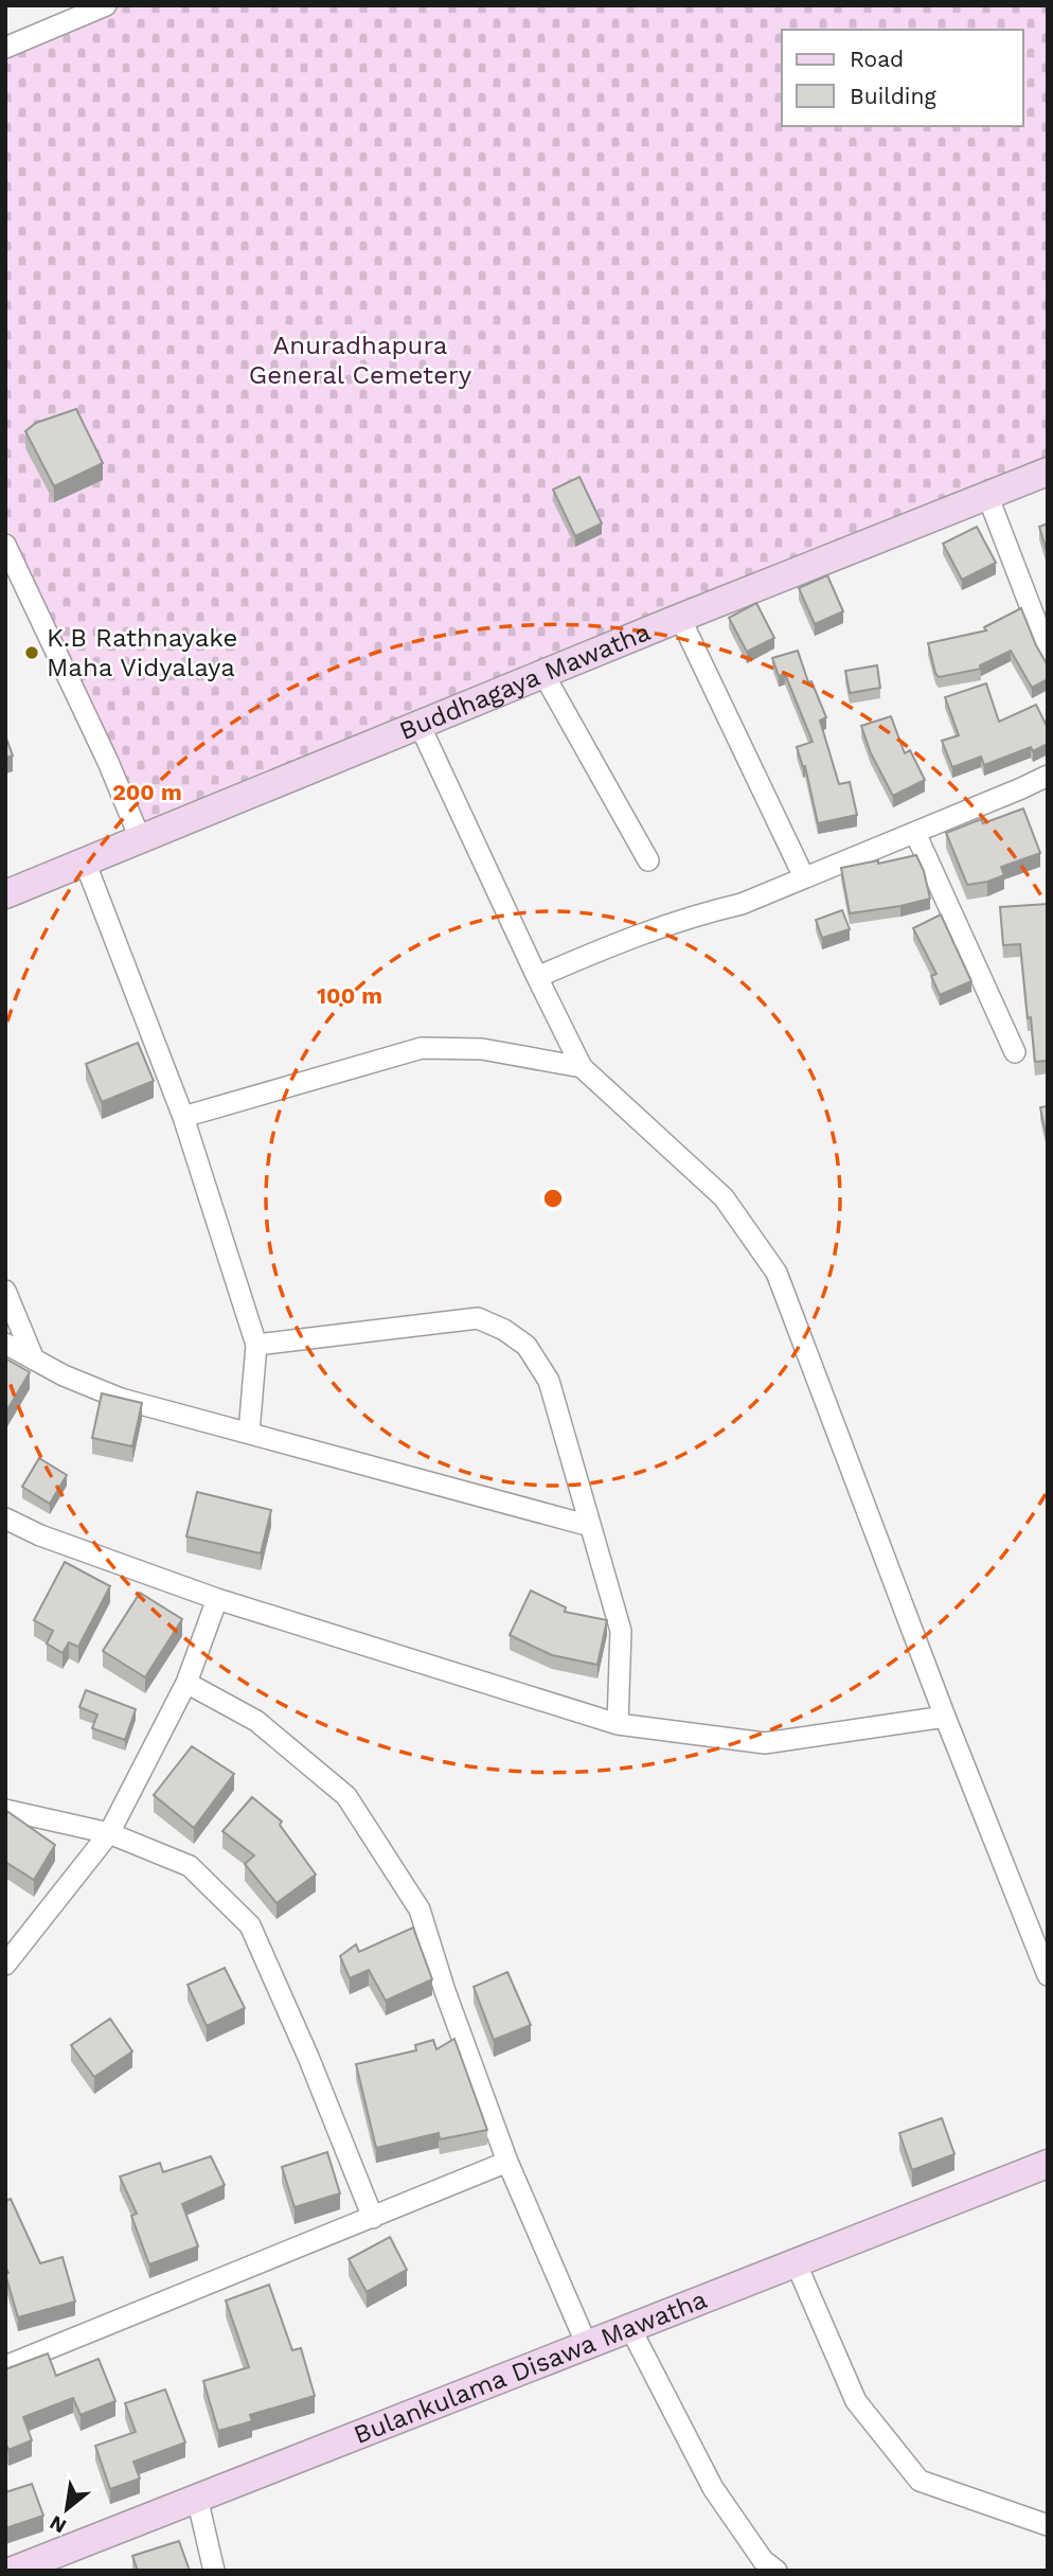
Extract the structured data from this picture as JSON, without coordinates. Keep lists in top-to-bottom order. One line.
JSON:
{"streets":{"main road":["Buddhagaya Mawatha","Bulankulama Disawa Mawatha"]},"parks":["Anuradhapura General Cemetery"],"places":["K.B Rathnayake Maha Vidyalaya"],"legend":["Road","Building"],"north":"bottom left","rings":["200 m","100 m"]}
